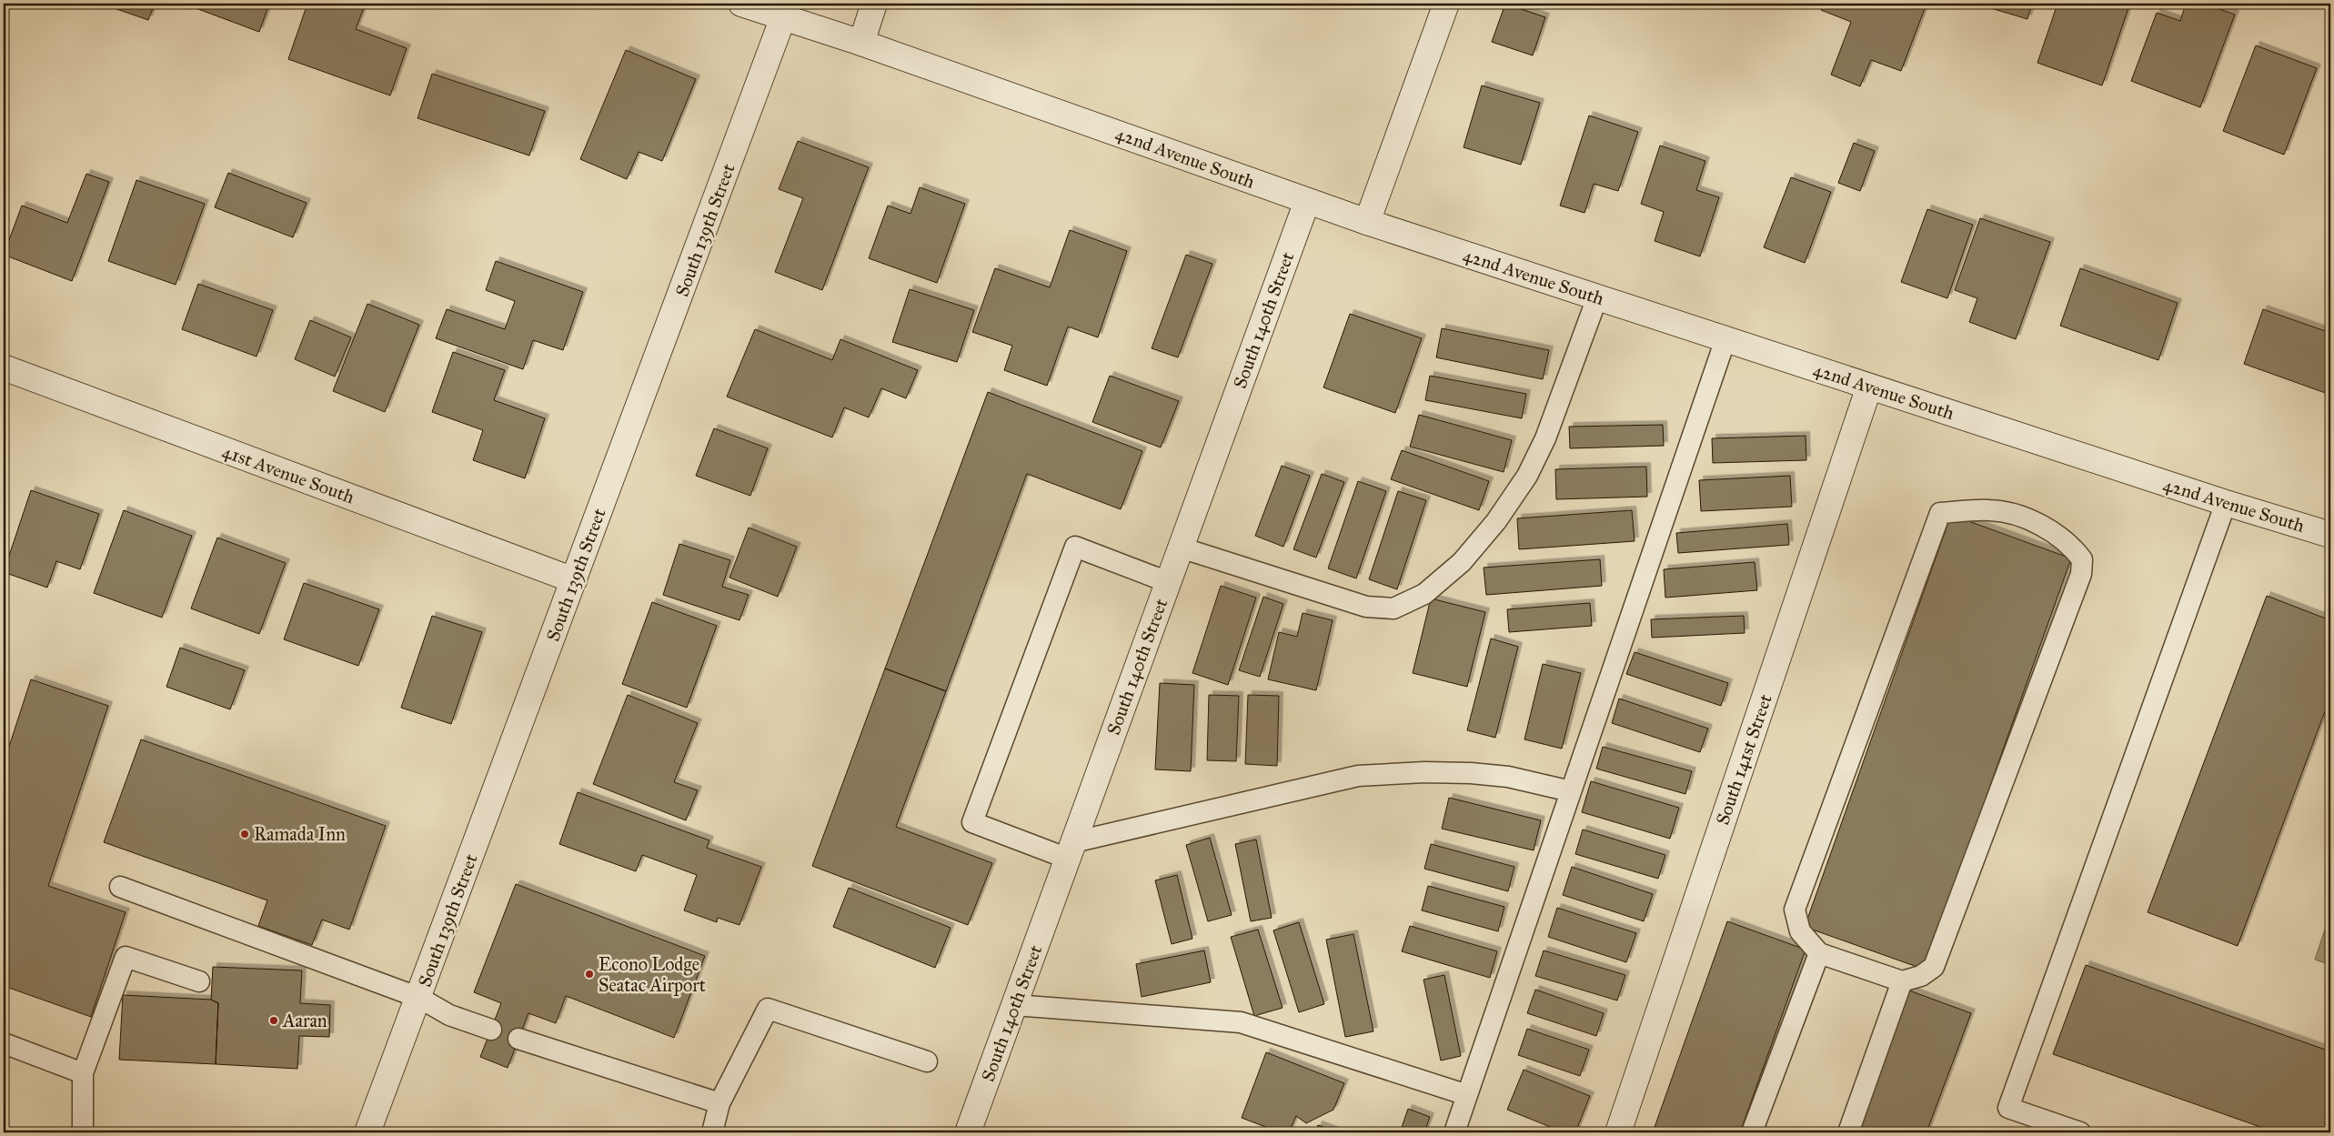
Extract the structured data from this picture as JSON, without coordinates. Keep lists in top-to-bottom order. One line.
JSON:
{"streets":{"street":["42nd Avenue South","South 139th Street","South 140th Street","41st Avenue South","South 141st Street"]},"crossings":[["42nd Avenue South","South 139th Street"],["42nd Avenue South","South 140th Street"],["42nd Avenue South","South 141st Street"],["South 139th Street","41st Avenue South"]],"places":["Ramada Inn","Econo Lodge Seatac Airport","Aaran"]}
